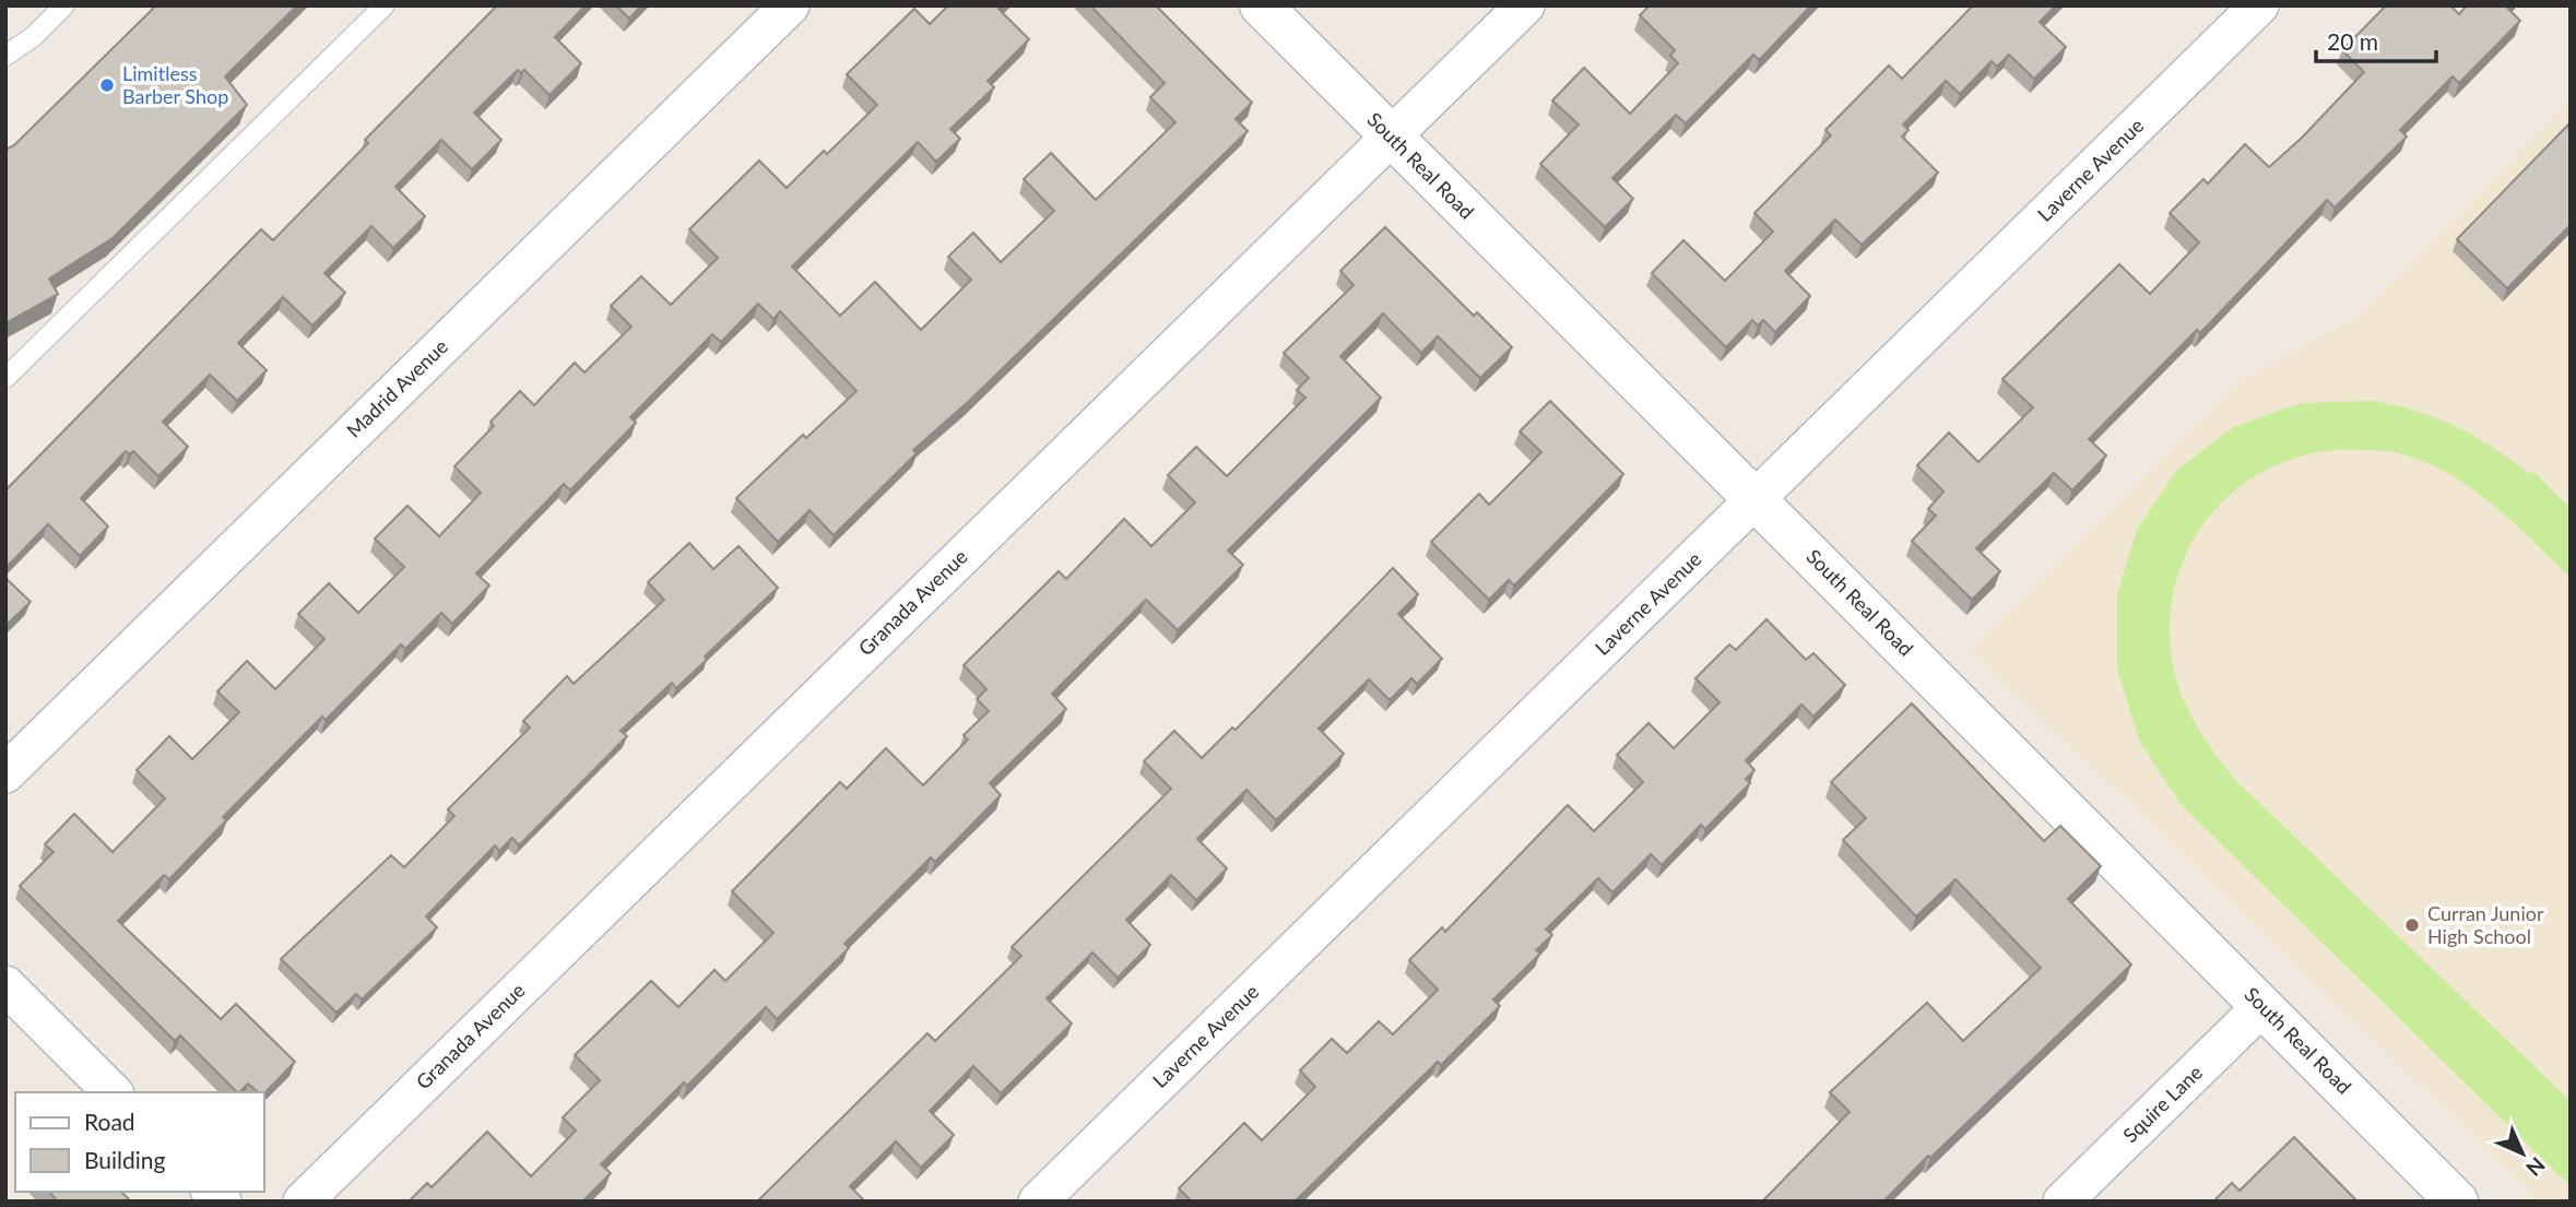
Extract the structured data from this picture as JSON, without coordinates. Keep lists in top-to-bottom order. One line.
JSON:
{"streets":{"street":["South Real Road","Laverne Avenue","Madrid Avenue","Granada Avenue","Squire Lane"]},"crossings":[["South Real Road","Laverne Avenue"],["South Real Road","Granada Avenue"],["South Real Road","Squire Lane"]],"places":["Limitless Barber Shop","Curran Junior High School"],"legend":["Road","Building"],"scale_bar":"20 m","north":"bottom right"}
